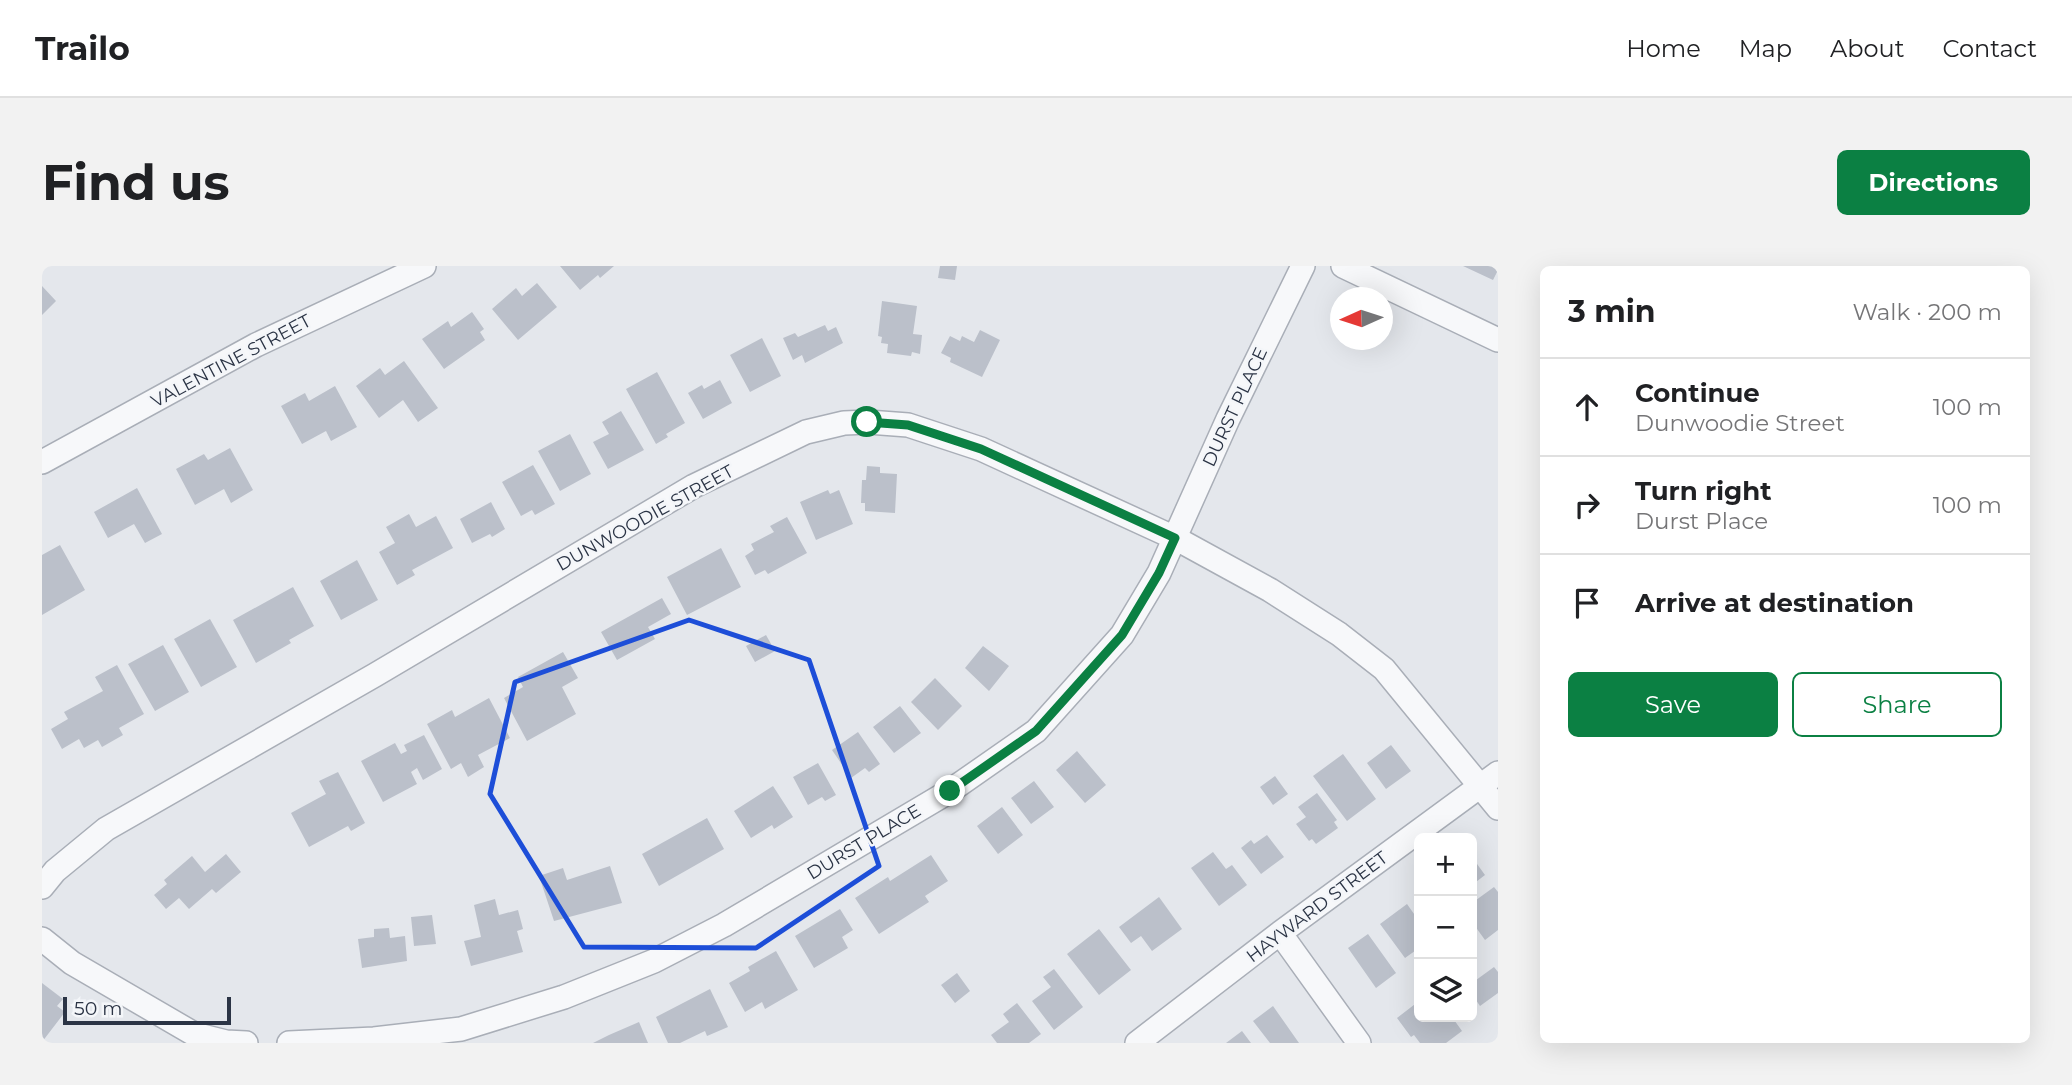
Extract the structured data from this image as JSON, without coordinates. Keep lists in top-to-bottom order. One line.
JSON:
{"streets":{"street":["VALENTINE STREET","DURST PLACE","DUNWOODIE STREET","HAYWARD STREET"]},"crossings":[["DURST PLACE","DUNWOODIE STREET"],["DUNWOODIE STREET","HAYWARD STREET"]],"scale_bar":"50 m","north":"left","page":{"header":"Trailo","nav":["Home","Map","About","Contact"],"buttons":["Directions",["Save","Share"]],"title":"Find us","heading":["3 min","Walk · 200 m"],"list":[["Continue","Dunwoodie Street","100 m"],["Turn right","Durst Place","100 m"],"Arrive at destination"],"map_buttons":["+","−"],"scale":"50 m"}}
